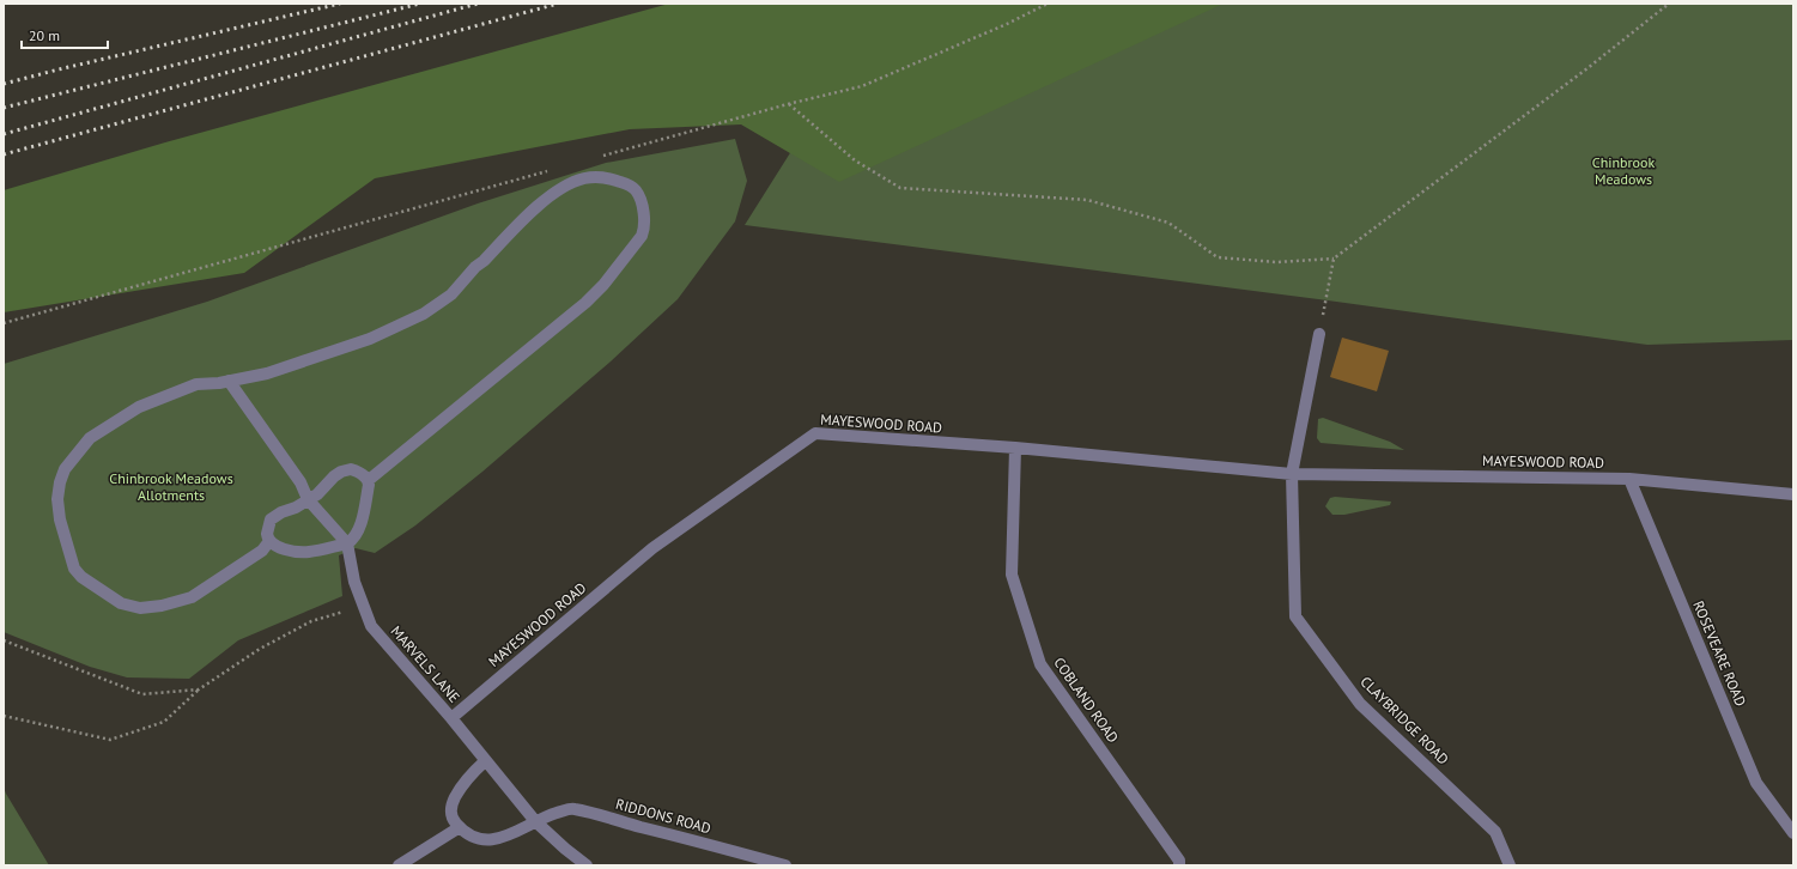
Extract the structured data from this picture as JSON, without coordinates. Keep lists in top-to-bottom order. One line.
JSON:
{"streets":{"street":["MAYESWOOD ROAD","ROSEVEARE ROAD","MARVELS LANE","COBLAND ROAD","CLAYBRIDGE ROAD","RIDDONS ROAD"]},"crossings":[["MAYESWOOD ROAD","ROSEVEARE ROAD"],["MAYESWOOD ROAD","MARVELS LANE"],["MAYESWOOD ROAD","COBLAND ROAD"],["MAYESWOOD ROAD","CLAYBRIDGE ROAD"],["MARVELS LANE","RIDDONS ROAD"]],"parks":["Chinbrook Meadows","Chinbrook Meadows Allotments"],"scale_bar":"20 m"}
